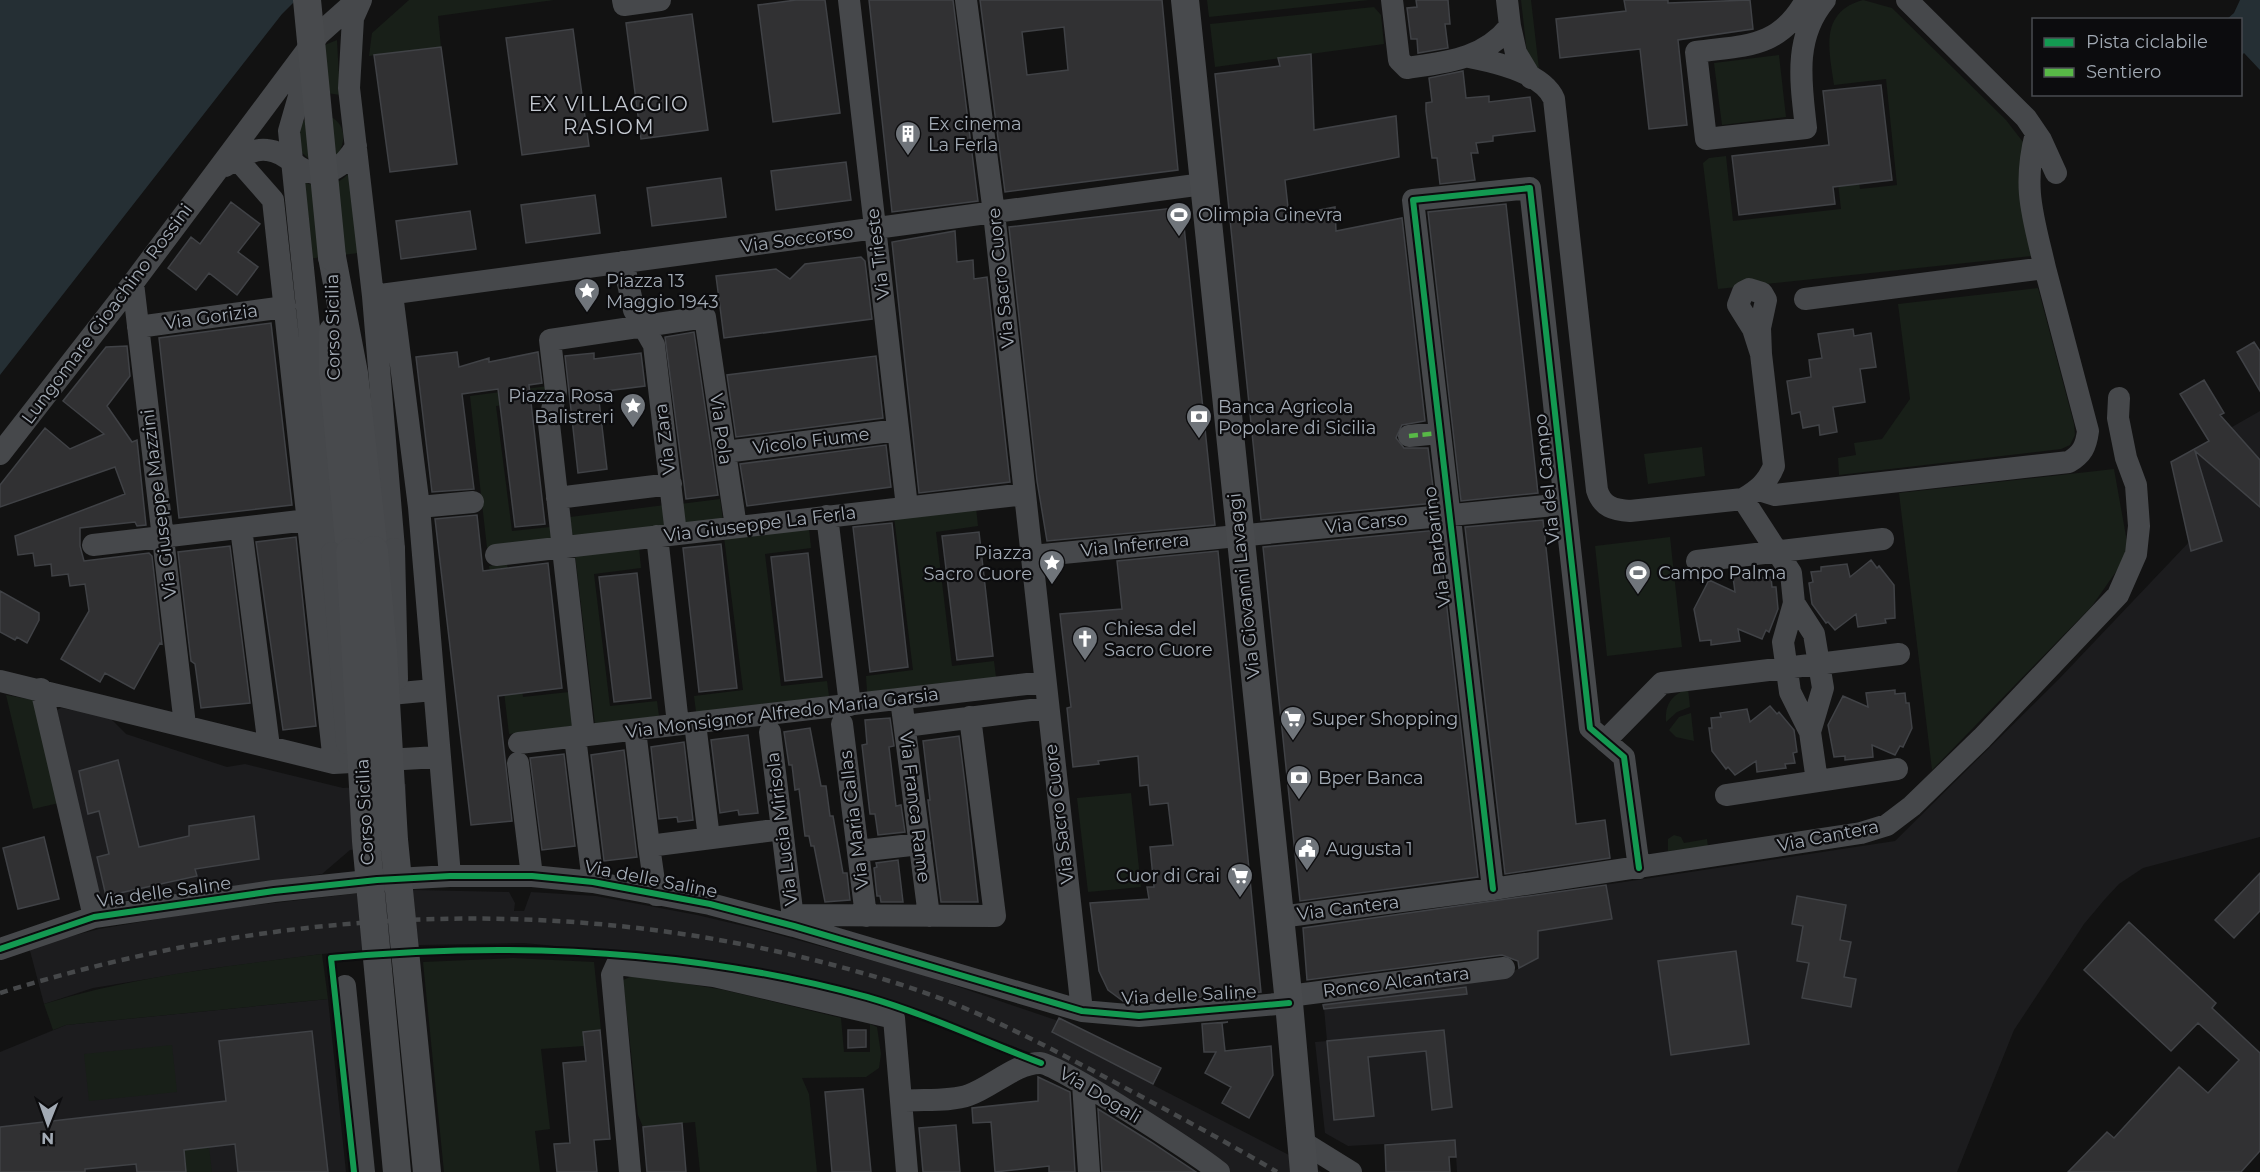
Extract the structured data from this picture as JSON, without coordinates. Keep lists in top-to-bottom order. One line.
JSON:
{"streets":{"main road":["Corso Sicilia","Via Giovanni Lavaggi"],"street":["Via Soccorso","Via Trieste","Via Sacro Cuore","Lungomare Gioachino Rossini","Via Gorizia","Via Pola","Via Zara","Vicolo Fiume","Via del Campo","Via Giuseppe Mazzini","Via Carso","Via Giuseppe La Ferla","Via Inferrera","Via Barbarino","Via Monsignor Alfredo Maria Garsia","Via Franca Rame","Via Maria Callas","Via Lucia Mirisola","Via Cantera","Via delle Saline","Ronco Alcantara","Via Dogali"]},"crossings":[["Via Soccorso","Via Trieste"],["Via Soccorso","Via Sacro Cuore"],["Via Soccorso","Via Zara"],["Via Soccorso","Via Giovanni Lavaggi"],["Via Trieste","Vicolo Fiume"],["Via Trieste","Via Giuseppe La Ferla"],["Via Sacro Cuore","Via Giuseppe La Ferla"],["Via Sacro Cuore","Via Inferrera"],["Via Sacro Cuore","Via Monsignor Alfredo Maria Garsia"],["Via Sacro Cuore","Via delle Saline"],["Lungomare Gioachino Rossini","Via Giuseppe Mazzini"],["Via Gorizia","Corso Sicilia"],["Via Gorizia","Via Giuseppe Mazzini"],["Via Pola","Via Zara"],["Via Pola","Vicolo Fiume"],["Via Pola","Via Giuseppe La Ferla"],["Via Zara","Via Giuseppe La Ferla"],["Via Zara","Via Monsignor Alfredo Maria Garsia"],["Via del Campo","Via Carso"],["Via del Campo","Via Barbarino"],["Via del Campo","Via Cantera"],["Via Carso","Via Inferrera"],["Via Carso","Via Barbarino"],["Via Carso","Via Giovanni Lavaggi"],["Via Giuseppe La Ferla","Via Maria Callas"],["Via Inferrera","Via Giovanni Lavaggi"],["Via Barbarino","Via Cantera"],["Via Giovanni Lavaggi","Via Cantera"],["Via Giovanni Lavaggi","Via delle Saline"],["Via Giovanni Lavaggi","Ronco Alcantara"],["Via Monsignor Alfredo Maria Garsia","Via Franca Rame"],["Via Monsignor Alfredo Maria Garsia","Via Maria Callas"],["Via Monsignor Alfredo Maria Garsia","Via delle Saline"],["Via Lucia Mirisola","Via delle Saline"],["Via delle Saline","Ronco Alcantara"]],"districts":["EX VILLAGGIO RASIOM"],"places":{"building":["Ex cinema La Ferla"],"sports":["Olimpia Ginevra","Campo Palma"],"place":["Piazza 13 Maggio 1943","Piazza Rosa Balistreri","Piazza Sacro Cuore"],"bank":["Banca Agricola Popolare di Sicilia","Bper Banca"],"church":["Chiesa del Sacro Cuore"],"supermarket":["Super Shopping","Cuor di Crai"],"public building":["Augusta 1"]},"legend":["Pista ciclabile","Sentiero"],"north":"bottom"}
